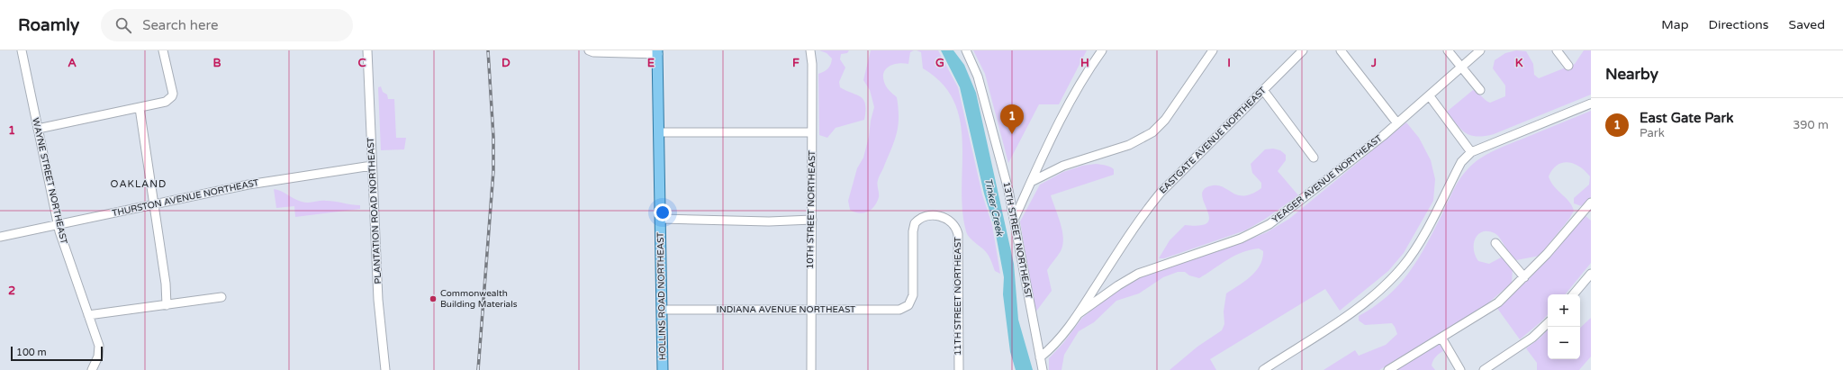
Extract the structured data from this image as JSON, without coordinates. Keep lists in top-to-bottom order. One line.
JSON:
{"streets":{"main road":["HOLLINS ROAD NORTHEAST"],"street":["EASTGATE AVENUE NORTHEAST","YEAGER AVENUE NORTHEAST","WAYNE STREET NORTHEAST","THURSTON AVENUE NORTHEAST","10TH STREET NORTHEAST","PLANTATION ROAD NORTHEAST","13TH STREET NORTHEAST","11TH STREET NORTHEAST","INDIANA AVENUE NORTHEAST"]},"crossings":[["EASTGATE AVENUE NORTHEAST","YEAGER AVENUE NORTHEAST"],["EASTGATE AVENUE NORTHEAST","13TH STREET NORTHEAST"],["WAYNE STREET NORTHEAST","THURSTON AVENUE NORTHEAST"],["THURSTON AVENUE NORTHEAST","PLANTATION ROAD NORTHEAST"],["10TH STREET NORTHEAST","INDIANA AVENUE NORTHEAST"],["HOLLINS ROAD NORTHEAST","INDIANA AVENUE NORTHEAST"],["11TH STREET NORTHEAST","INDIANA AVENUE NORTHEAST"]],"districts":["OAKLAND"],"water":["Tinker Creek"],"places":["Commonwealth Building Materials"],"scale_bar":"100 m","page":{"header":"Roamly","search":"Search here","nav":["Map","Directions","Saved"],"heading":"Nearby","list":[{"mark":"1","name":"East Gate Park","note":"Park","value":"390 m"}],"pins":"1","map_buttons":["+","−"],"scale":"100 m"},"grid":{"columns":["A","B","C","D","E","F","G","H","I","J","K"],"rows":["1","2"]}}
